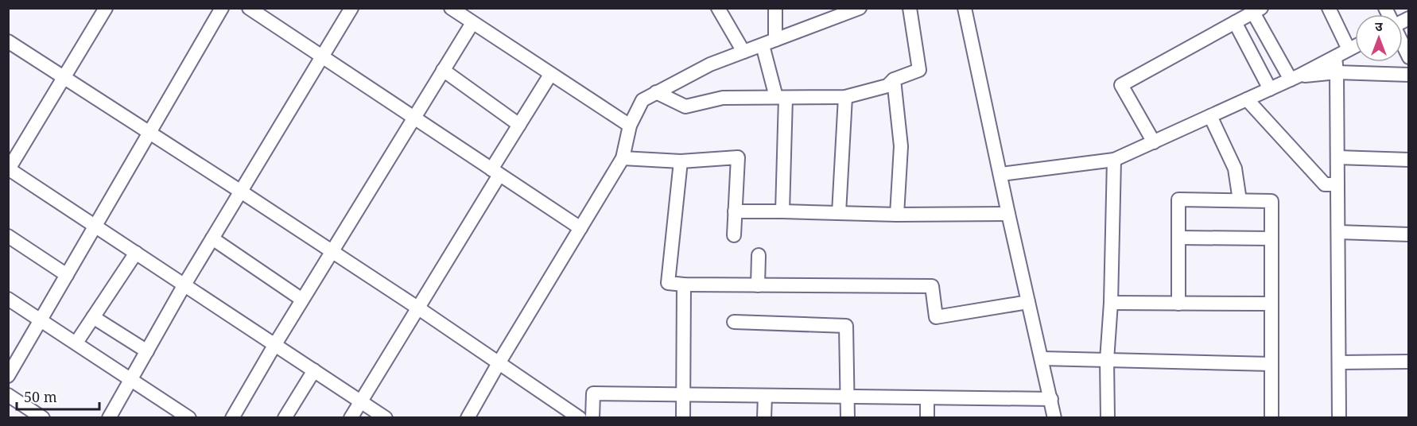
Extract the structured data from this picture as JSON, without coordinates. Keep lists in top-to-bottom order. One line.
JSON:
{"scale_bar":"50 m","north":"top"}
